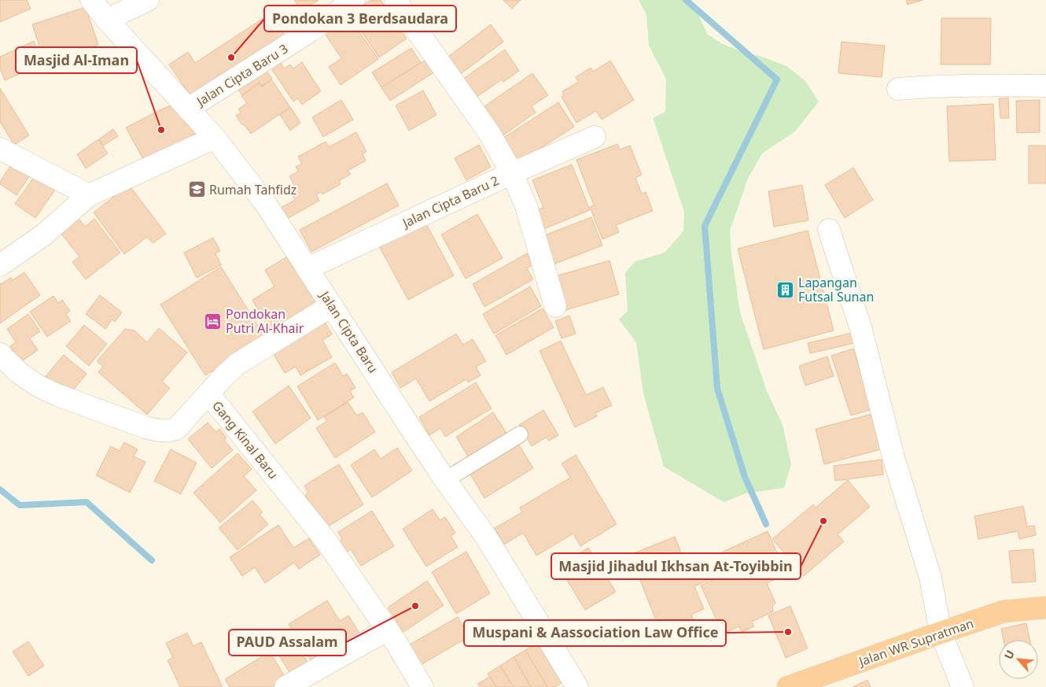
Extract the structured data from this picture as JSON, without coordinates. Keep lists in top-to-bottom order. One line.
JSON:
{"streets":{"highway":["Jalan WR Supratman"],"street":["Jalan Cipta Baru 3","Jalan Cipta Baru 2","Jalan Cipta Baru","Gang Kinal Baru"]},"crossings":[["Jalan Cipta Baru 3","Jalan Cipta Baru"],["Jalan Cipta Baru 2","Jalan Cipta Baru"]],"places":{"other":["Pondokan 3 Berdsaudara","Masjid Al-Iman","Masjid Jihadul Ikhsan At-Toyibbin","PAUD Assalam","Muspani & Aassociation Law Office"],"school or university":["Rumah Tahfidz"],"building":["Lapangan Futsal Sunan"],"hotel":["Pondokan Putri Al-Khair"]},"north":"top left"}
